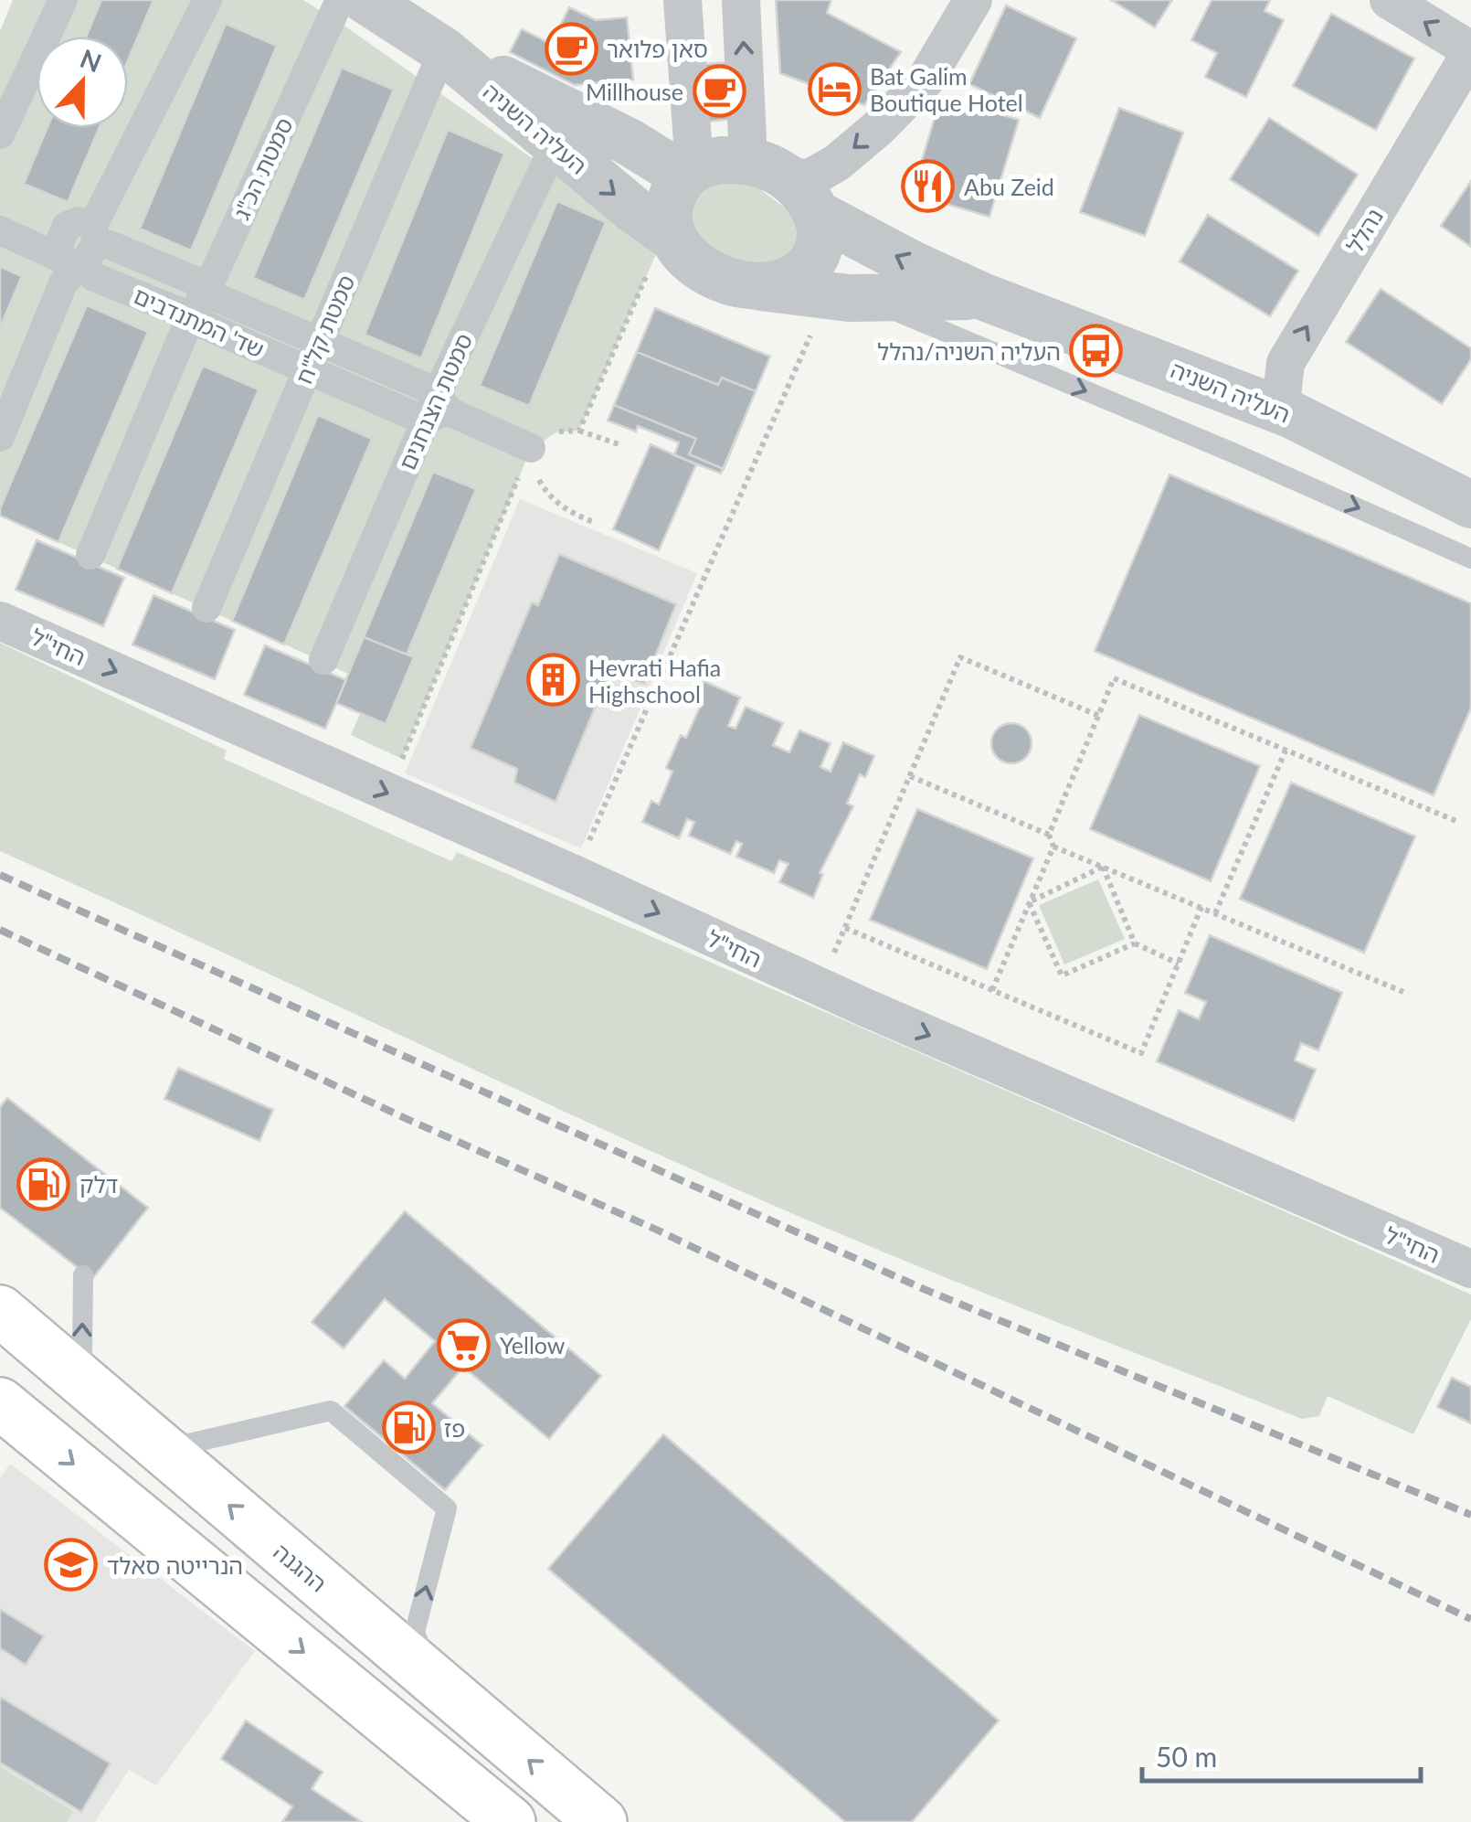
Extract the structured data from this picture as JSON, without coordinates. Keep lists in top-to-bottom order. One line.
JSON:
{"streets":{"highway":["ההגנה"],"street":["העליה השניה","סמטת הכ\"ג","נהלל","שד' המתנדבים","סמטת קל\"ח","סמטת הצנחנים","החי\"ל"]},"crossings":[["העליה השניה","נהלל"],["העליה השניה","סמטת קל\"ח"],["העליה השניה","סמטת הצנחנים"],["סמטת הכ\"ג","שד' המתנדבים"],["שד' המתנדבים","סמטת קל\"ח"],["שד' המתנדבים","סמטת הצנחנים"]],"one_way":["נהלל","החי\"ל"],"places":{"cafe":["סאן פלואר","Millhouse"],"hotel":["Bat Galim Boutique Hotel"],"restaurant":["Abu Zeid"],"bus stop":["העליה השניה/נהלל"],"building":["Hevrati Hafia Highschool"],"fuel station":["דלק","פז"],"supermarket":["Yellow"],"school or university":["הנרייטה סאלד"]},"scale_bar":"50 m","north":"top"}
